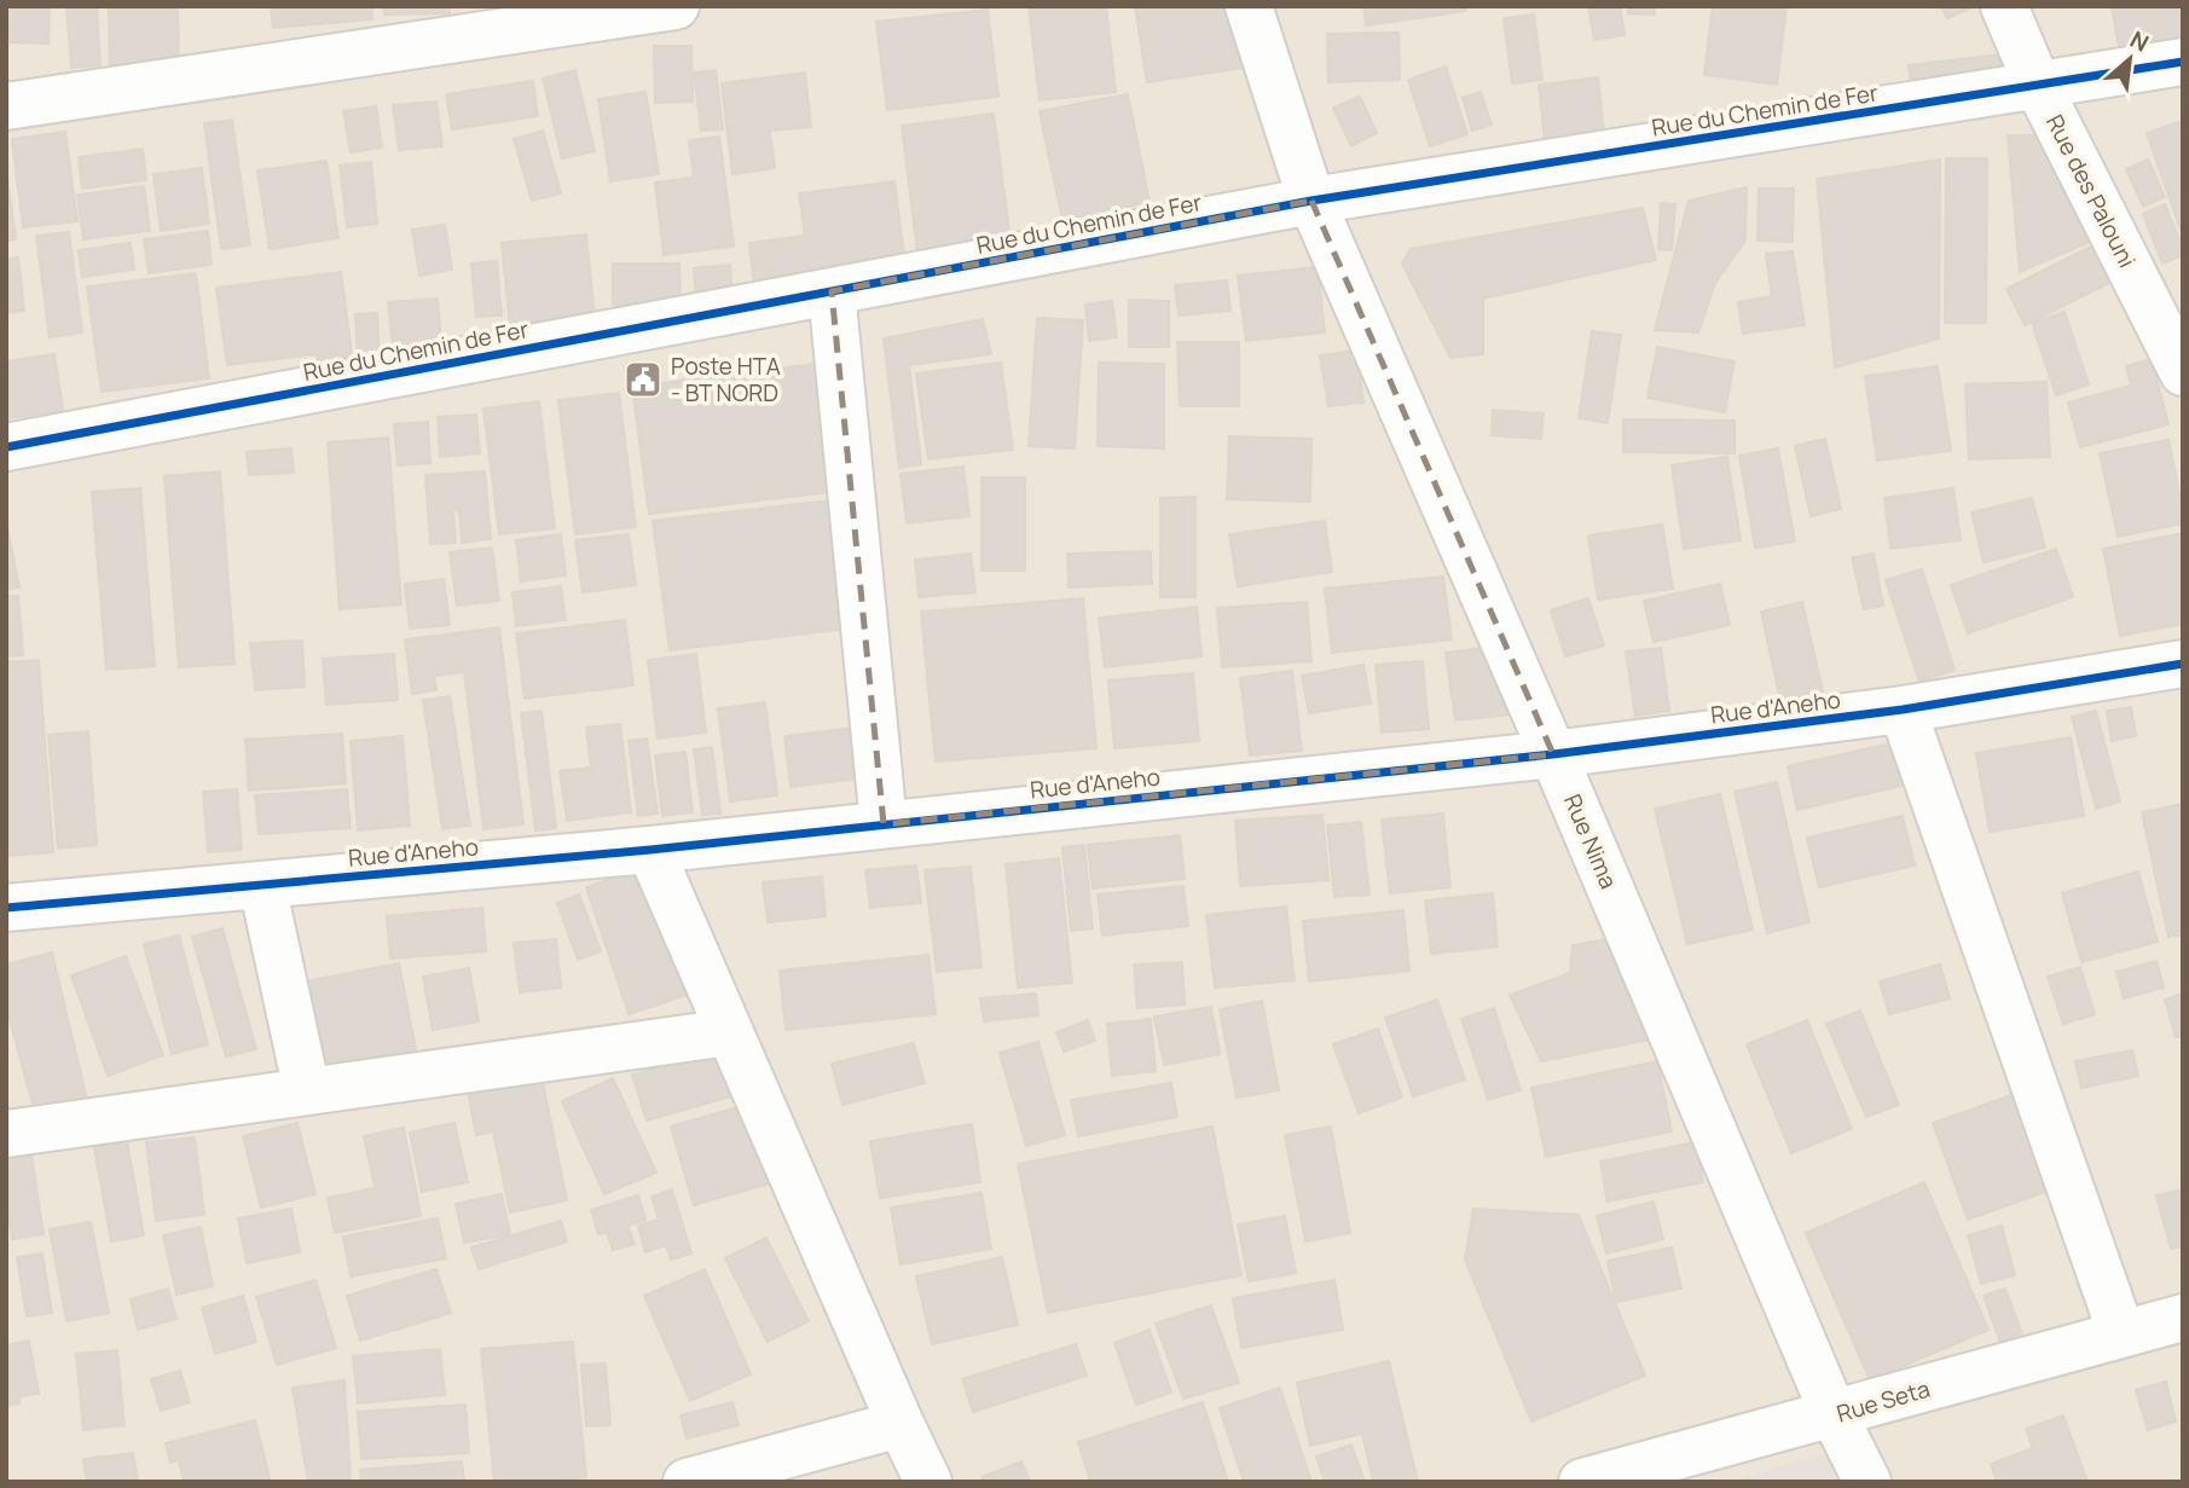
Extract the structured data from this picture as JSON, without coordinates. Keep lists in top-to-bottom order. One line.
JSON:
{"streets":{"street":["Rue du Chemin de Fer","Rue des Palouni","Rue d'Aneho","Rue Nima","Rue Seta"]},"crossings":[["Rue du Chemin de Fer","Rue des Palouni"],["Rue du Chemin de Fer","Rue Nima"],["Rue d'Aneho","Rue Nima"],["Rue Nima","Rue Seta"]],"places":{"public building":["Poste HTA - BT NORD"]},"north":"top right"}
